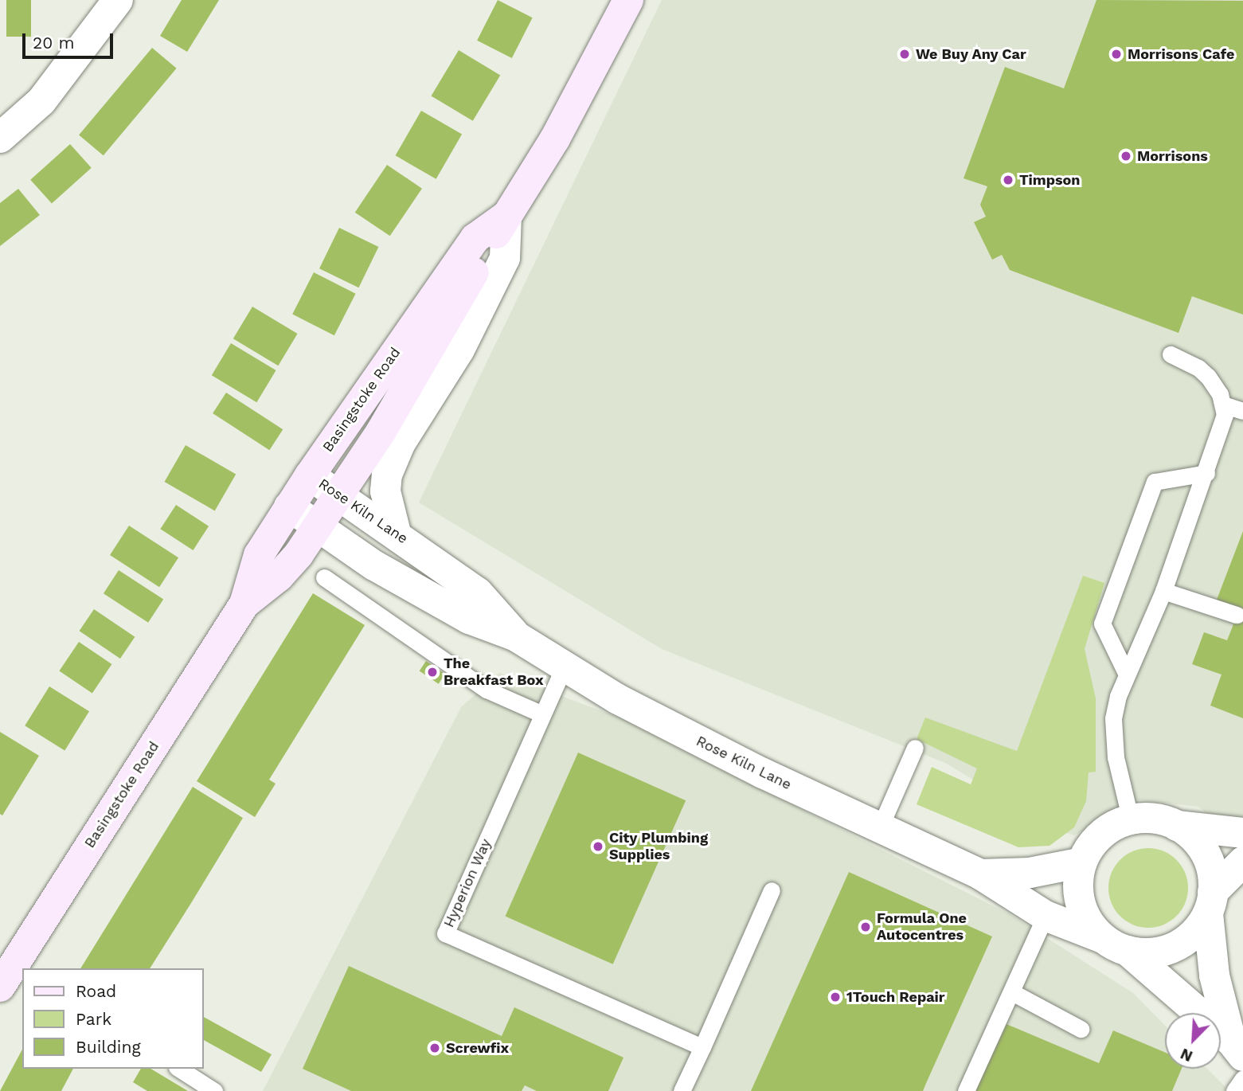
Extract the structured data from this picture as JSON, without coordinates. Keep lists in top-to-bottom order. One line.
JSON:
{"streets":{"main road":["Basingstoke Road"],"street":["Rose Kiln Lane"],"lane":["Hyperion Way"]},"crossings":[["Basingstoke Road","Rose Kiln Lane"],["Rose Kiln Lane","Hyperion Way"]],"places":["We Buy Any Car","Morrisons Cafe","Morrisons","Timpson","The Breakfast Box","City Plumbing Supplies","Formula One Autocentres","1Touch Repair","Screwfix"],"legend":["Road","Park","Building"],"scale_bar":"20 m","north":"bottom left"}
